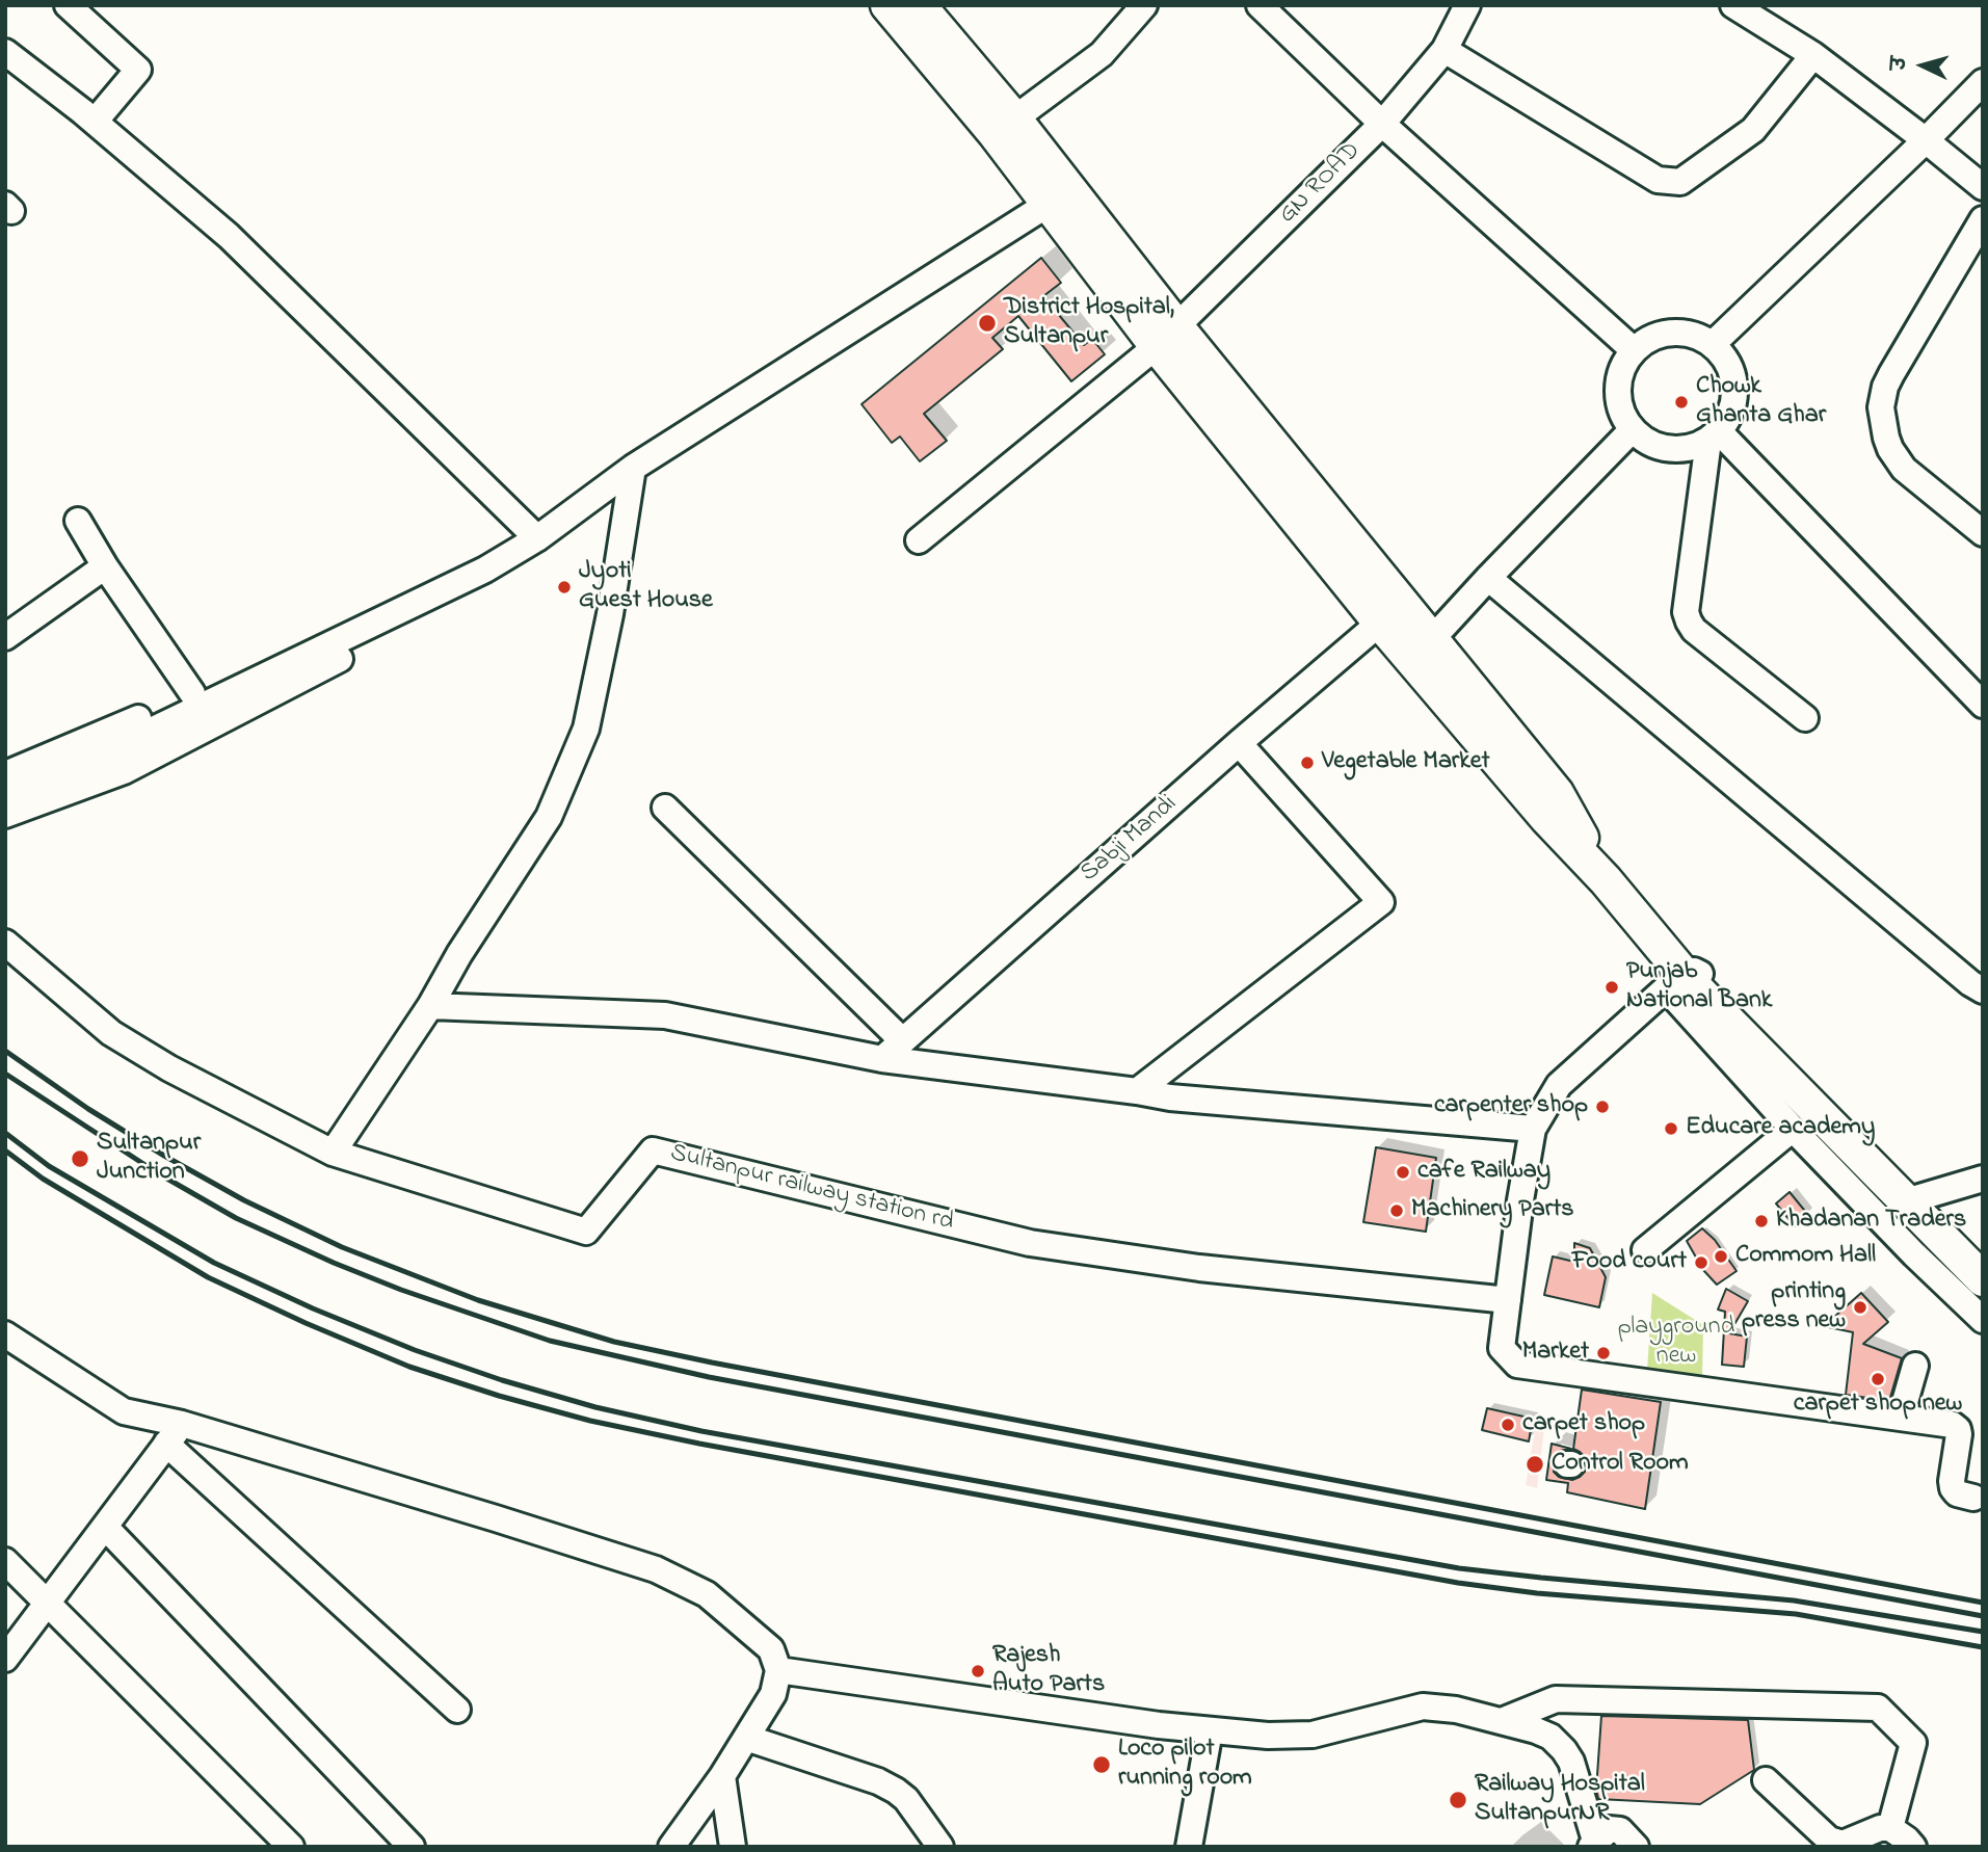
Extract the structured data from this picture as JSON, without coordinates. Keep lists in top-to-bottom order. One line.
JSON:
{"streets":{"street":["GN ROAD","Sabji Mandi","Sultanpur railway station rd"]},"parks":["playground new"],"places":["District Hospital, Sultanpur","Chowk Ghanta Ghar","Jyoti Guest House","Vegetable Market","Punjab National Bank","carpenter shop","Educare academy","Sultanpur Junction","cafe Railway","Machinery Parts","Khadanan Traders","Commom Hall","Food court","printing press new","Market","carpet shop new","carpet shop","Control Room","Rajesh Auto Parts","Loco pilot running room","Railway Hospital SultanpurNR"],"north":"left"}
